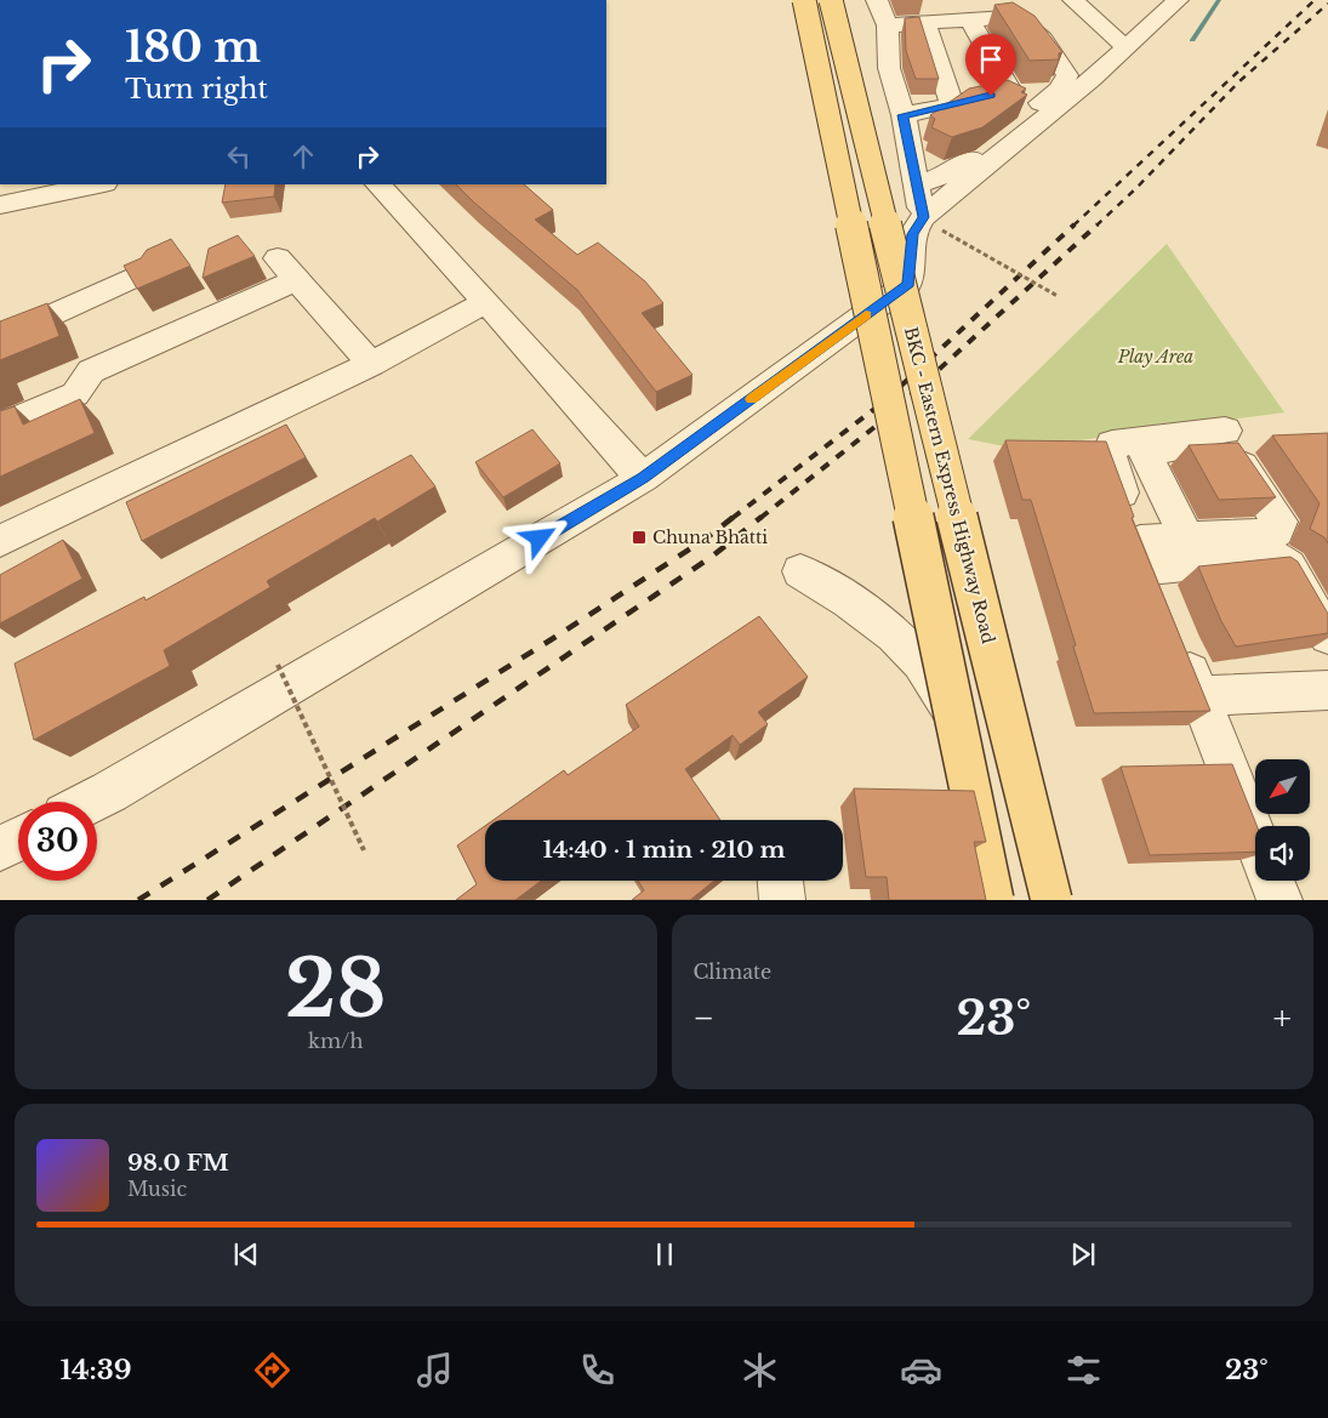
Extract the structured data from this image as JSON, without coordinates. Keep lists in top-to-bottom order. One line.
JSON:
{"streets":{"main road":["BKC - Eastern Express Highway Road"]},"parks":["Play Area"],"places":{"transit":["Chuna Bhatti"]},"north":"bottom left","page":{"turn":["180 m","Turn right"],"limit":"30","trip":"14:40 · 1 min · 210 m","tile":[["28","km/h"],"Climate"],"heat":["−","23°","+"],"song":["98.0 FM","Music"],"tabs":["14:39","23°"]}}
